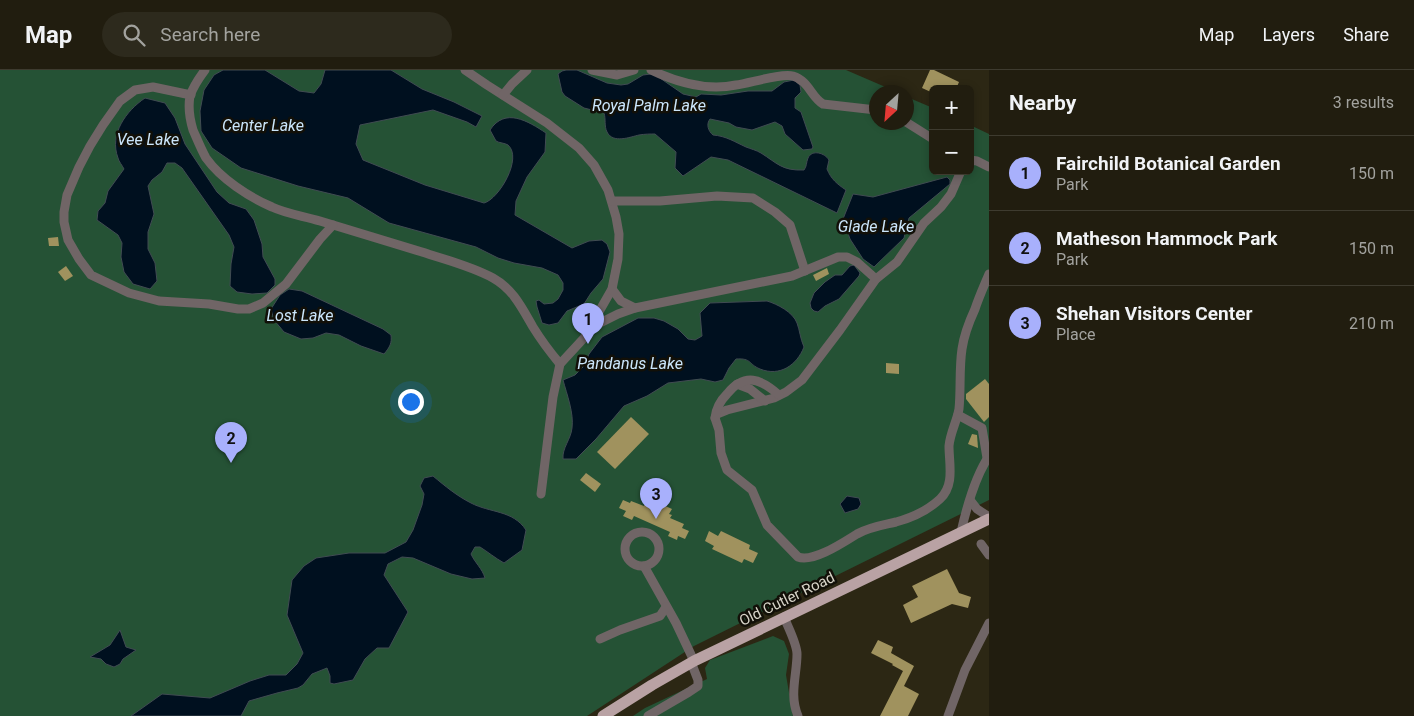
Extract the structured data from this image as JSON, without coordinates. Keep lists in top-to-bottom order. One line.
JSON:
{"streets":{"main road":["Old Cutler Road"]},"water":["Royal Palm Lake","Center Lake","Vee Lake","Glade Lake","Lost Lake","Pandanus Lake"],"north":"bottom left","page":{"header":"Map","search":"Search here","nav":["Map","Layers","Share"],"heading":["Nearby","3 results"],"map_buttons":["+","−"],"list":[{"mark":"1","name":"Fairchild Botanical Garden","note":"Park","value":"150 m"},{"mark":"2","name":"Matheson Hammock Park","note":"Park","value":"150 m"},{"mark":"3","name":"Shehan Visitors Center","note":"Place","value":"210 m"}],"pins":["1","2","3"]}}
